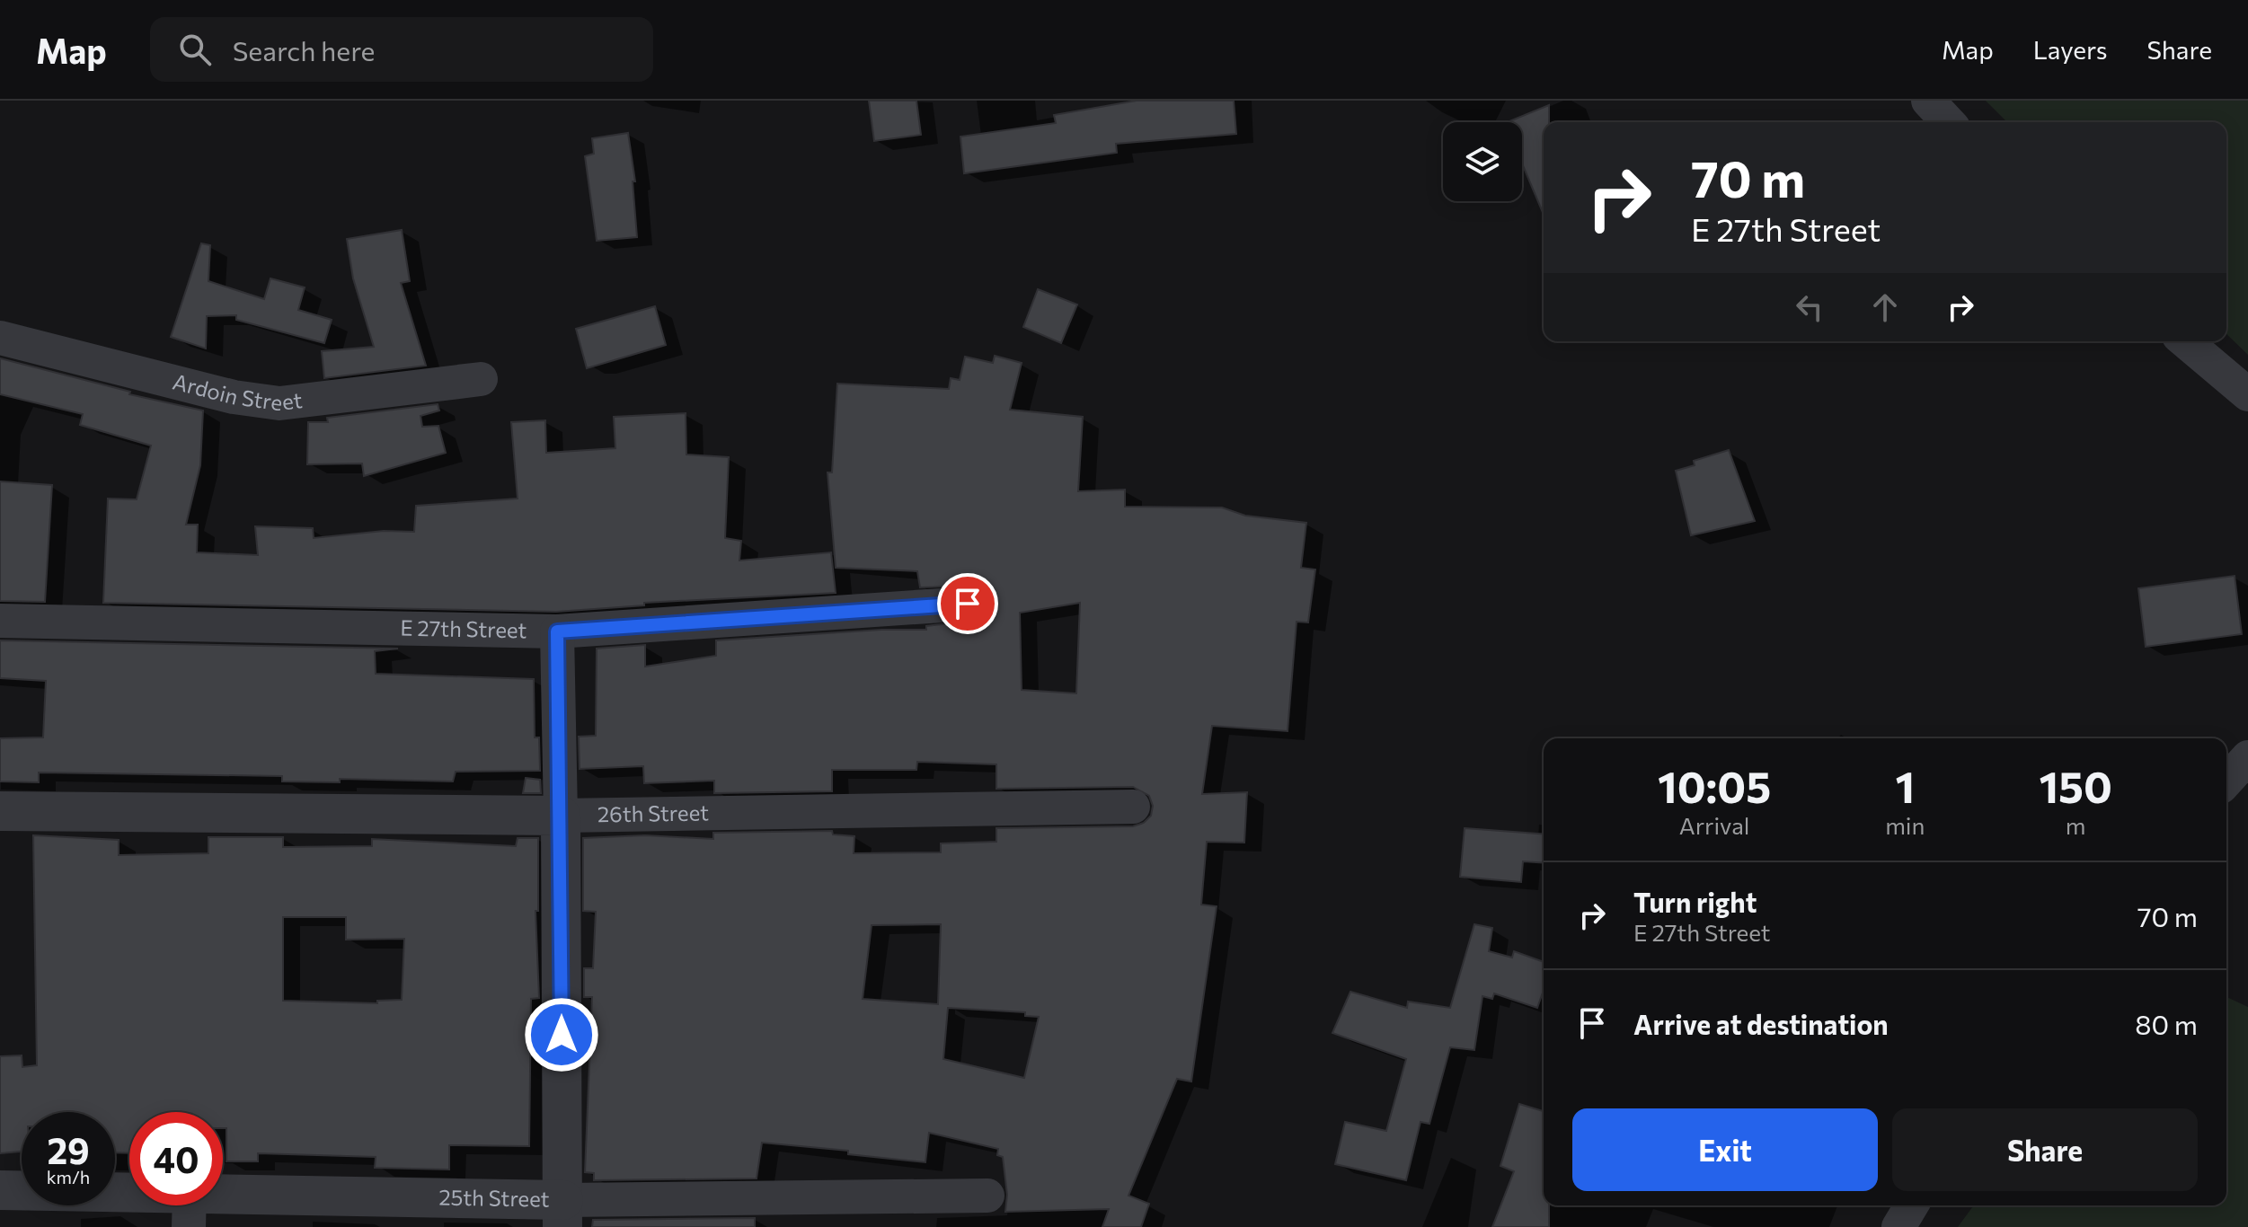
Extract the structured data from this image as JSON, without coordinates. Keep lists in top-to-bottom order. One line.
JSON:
{"streets":{"street":["Ardoin Street","E 27th Street","26th Street","25th Street"]},"page":{"header":"Map","search":"Search here","nav":["Map","Layers","Share"],"turn":["70 m","E 27th Street"],"eta":["10:05","Arrival","1","min","150","m"],"list":[{"name":"Turn right","note":"E 27th Street","value":"70 m"},{"name":"Arrive at destination","value":"80 m"}],"buttons":["Exit","Share"],"speed":"29 km/h","limit":"40"}}
